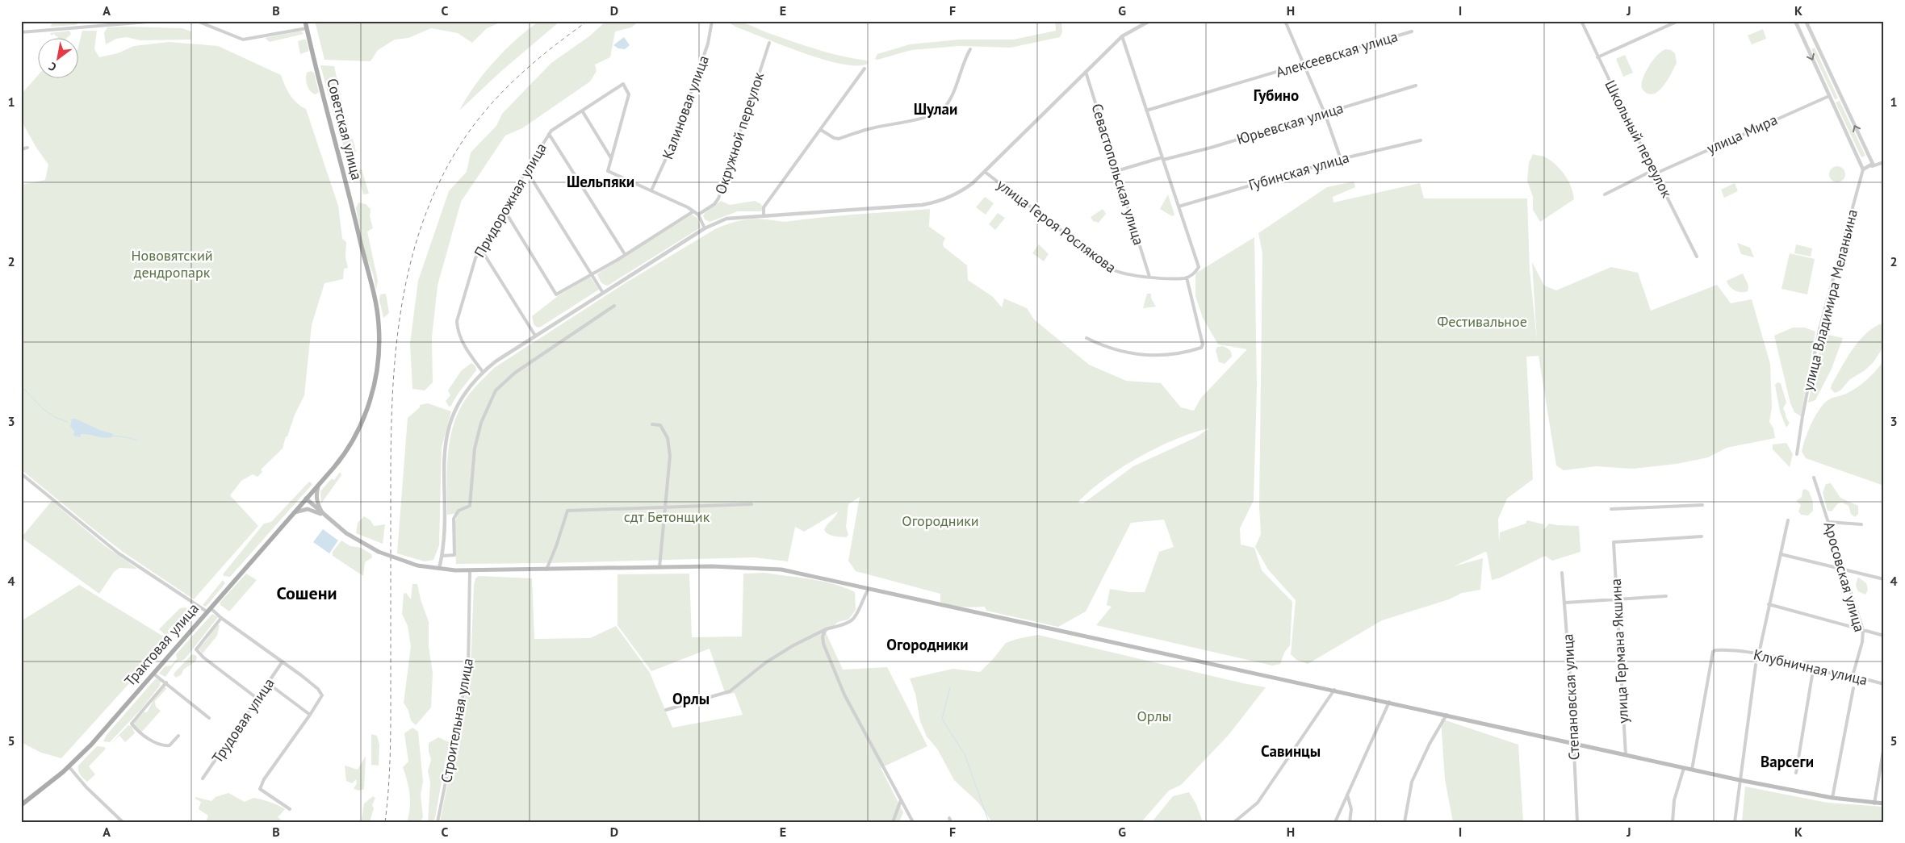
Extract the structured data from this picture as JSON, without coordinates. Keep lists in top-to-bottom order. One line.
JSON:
{"streets":{"main road":["Советская улица","Трактовая улица"],"street":["Алексеевская улица","Калиновая улица","Юрьевская улица","Окружной переулок","улица Мира","Школьный переулок","Губинская улица","Севастопольская улица","Придорожная улица","улица Героя Рослякова","улица Владимира Меланьина","Аросовская улица","улица Германа Якшина","Клубничная улица","Степановская улица","Трудовая улица","Строительная улица"]},"crossings":[["Юрьевская улица","Севастопольская улица"],["улица Мира","Школьный переулок"],["Севастопольская улица","улица Героя Рослякова"],["Аросовская улица","Клубничная улица"]],"districts":["Губино","Шулаи","Шельпяки","Сошени","Огородники","Орлы","Савинцы","Варсеги"],"parks":["Нововятский дендропарк","Фестивальное","сдт Бетонщик","Огородники","Орлы"],"north":"bottom left","grid":{"columns":["A","B","C","D","E","F","G","H","I","J","K"],"rows":["1","2","3","4","5"]}}
